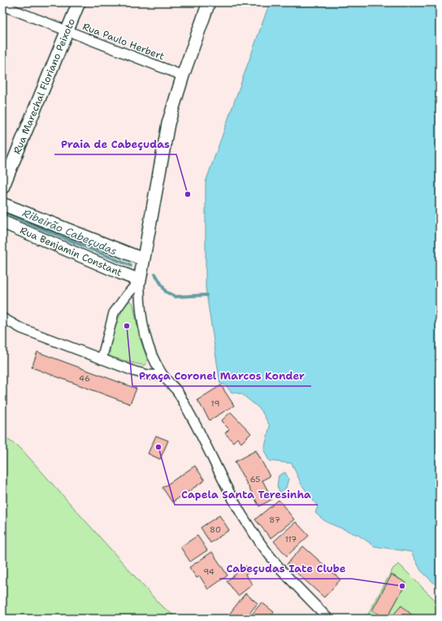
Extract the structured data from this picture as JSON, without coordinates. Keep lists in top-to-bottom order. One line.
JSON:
{"streets":{"street":["Rua Paulo Herbert","Rua Marechal Floriano Peixoto","Rua Benjamin Constant"]},"crossings":[["Rua Paulo Herbert","Rua Marechal Floriano Peixoto"]],"water":["Ribeirão Cabeçudas"],"places":["Praia de Cabeçudas","Praça Coronel Marcos Konder","Capela Santa Teresinha","Cabeçudas Iate Clube"],"house_numbers":["46","19","65","87","80","117","94"]}
